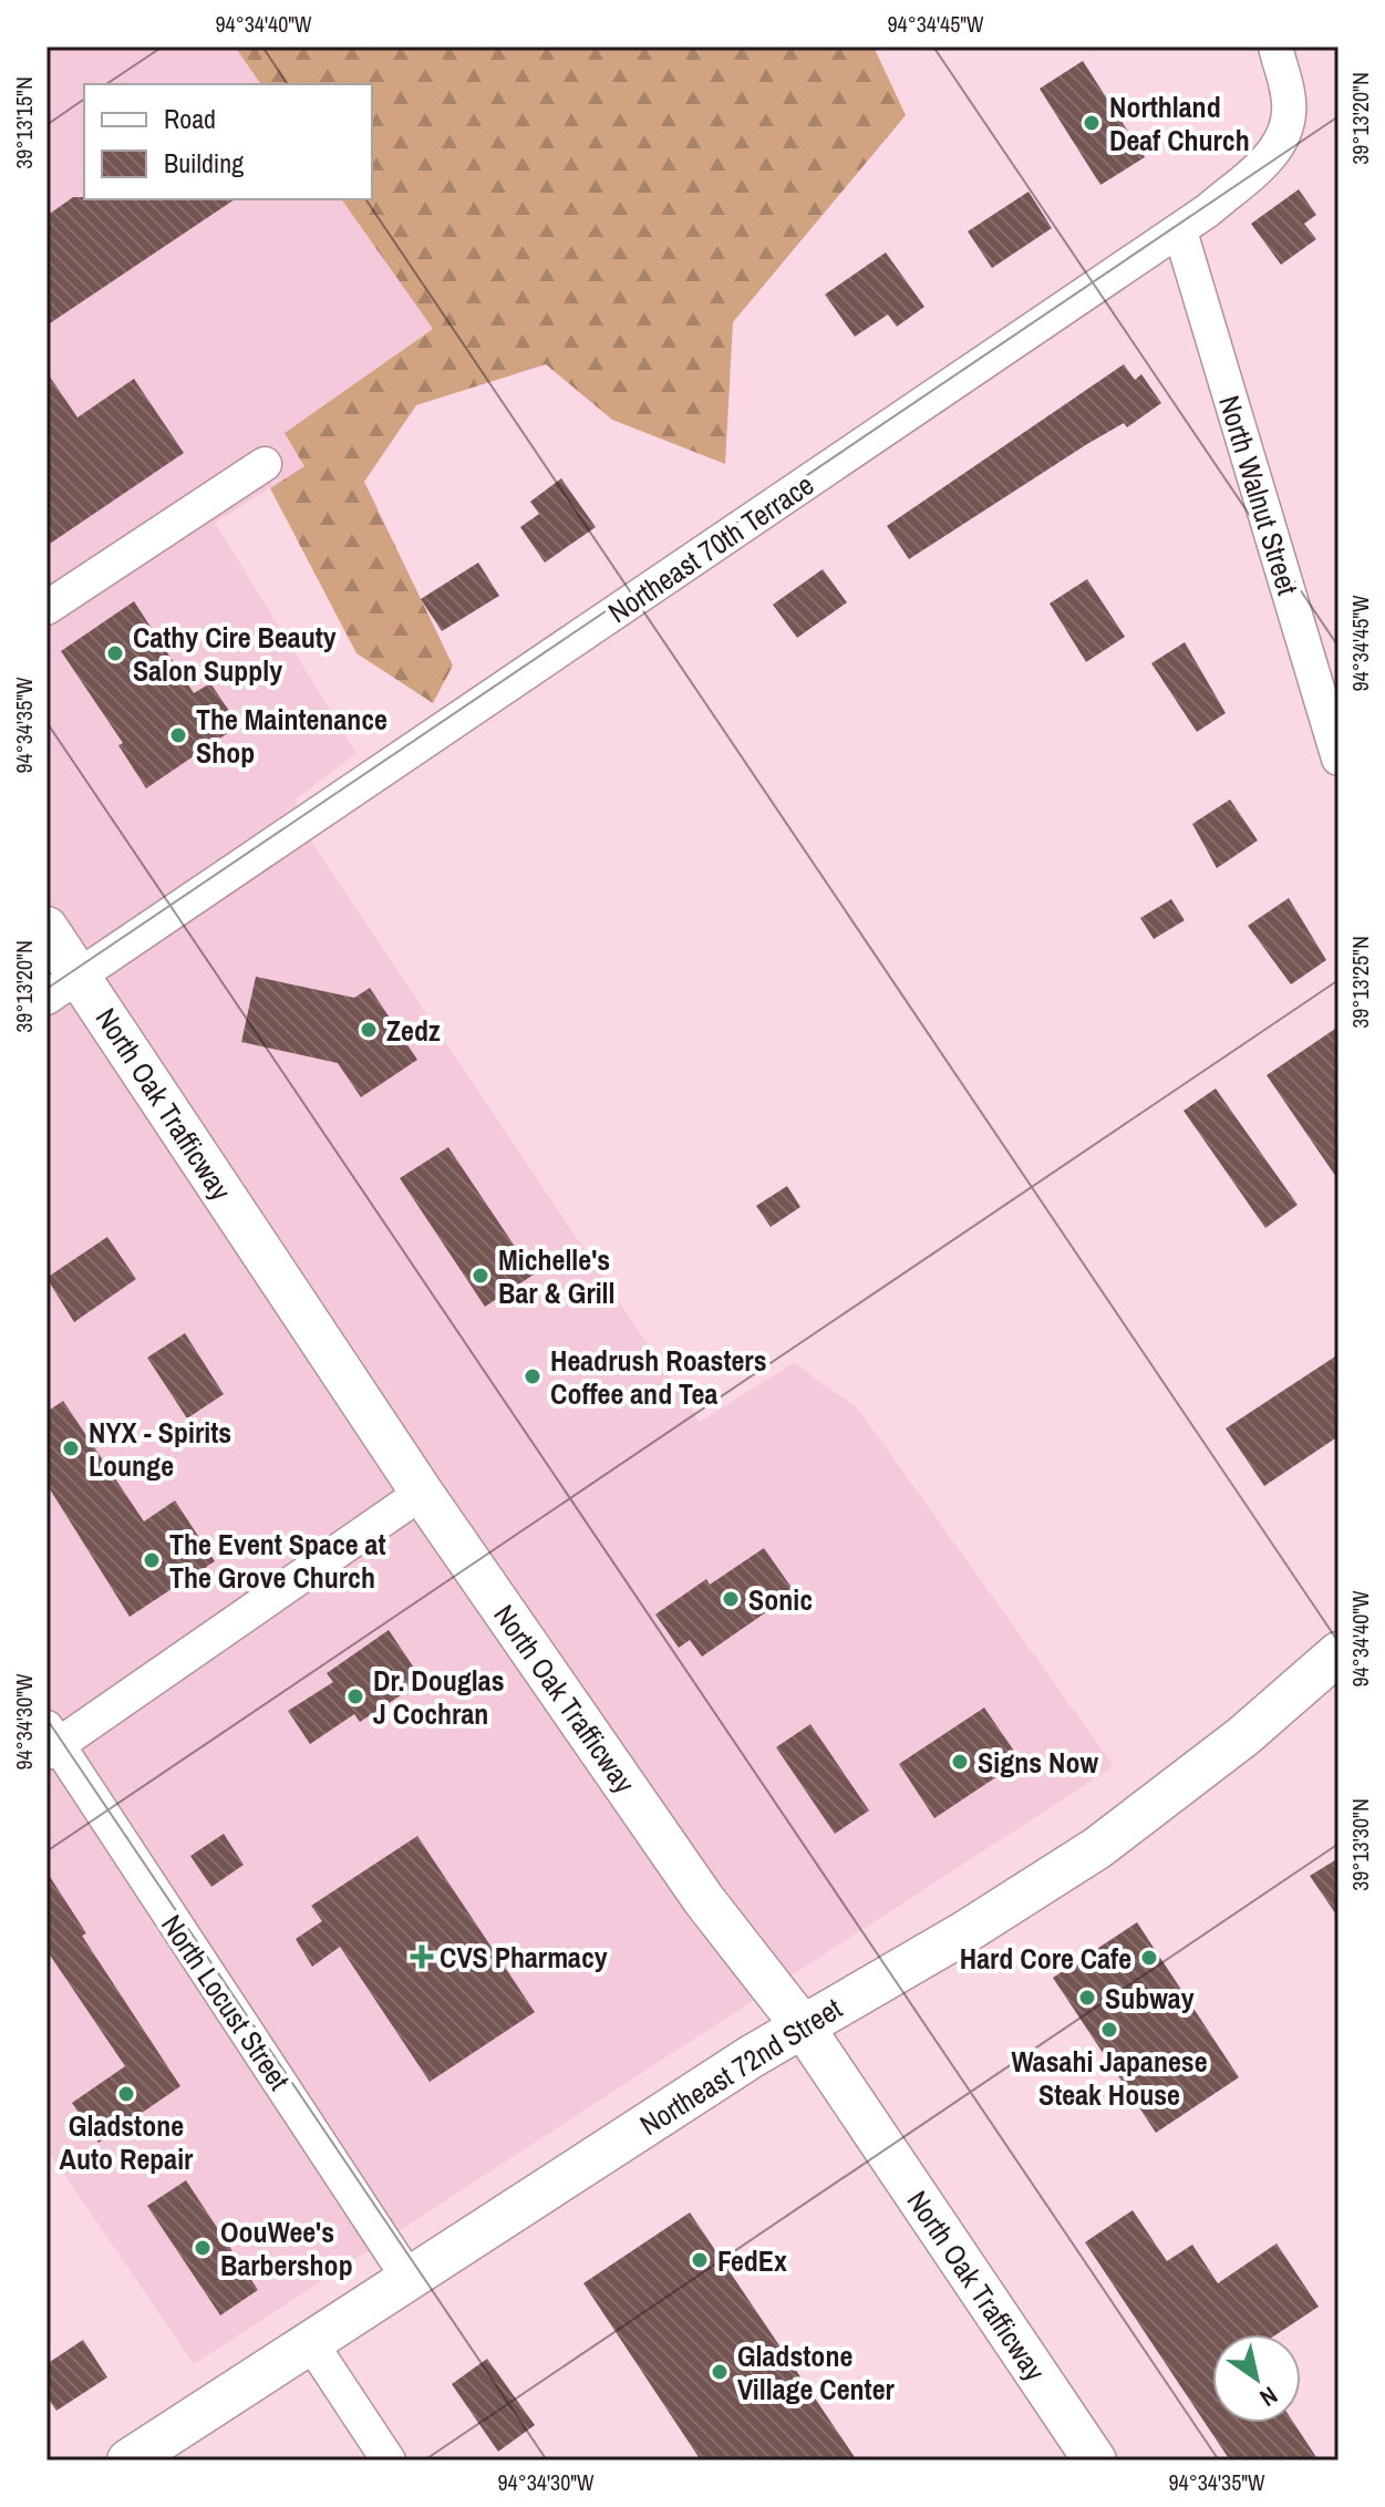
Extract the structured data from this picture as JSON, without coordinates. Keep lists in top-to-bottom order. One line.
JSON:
{"streets":{"main road":["North Oak Trafficway","Northeast 72nd Street"],"street":["North Walnut Street","Northeast 70th Terrace","North Locust Street"]},"crossings":[["North Walnut Street","Northeast 70th Terrace"],["Northeast 70th Terrace","North Oak Trafficway"],["North Oak Trafficway","Northeast 72nd Street"],["North Locust Street","Northeast 72nd Street"]],"places":{"other":["Northland Deaf Church","Cathy Cire Beauty Salon Supply","The Maintenance Shop","Zedz","Michelle's Bar & Grill","Headrush Roasters Coffee and Tea","NYX - Spirits Lounge","The Event Space at The Grove Church","Sonic","Dr. Douglas J Cochran","Signs Now","Hard Core Cafe","Subway","Wasahi Japanese Steak House","Gladstone Auto Repair","OouWee's Barbershop","FedEx","Gladstone Village Center"],"health":["CVS Pharmacy"]},"legend":["Road","Building"],"north":"bottom right","coordinates":["94°34'40\"W","94°34'45\"W","39°13'20\"N","39°13'15\"N","94°34'35\"W","39°13'25\"N","94°34'30\"W","39°13'30\"N"]}
